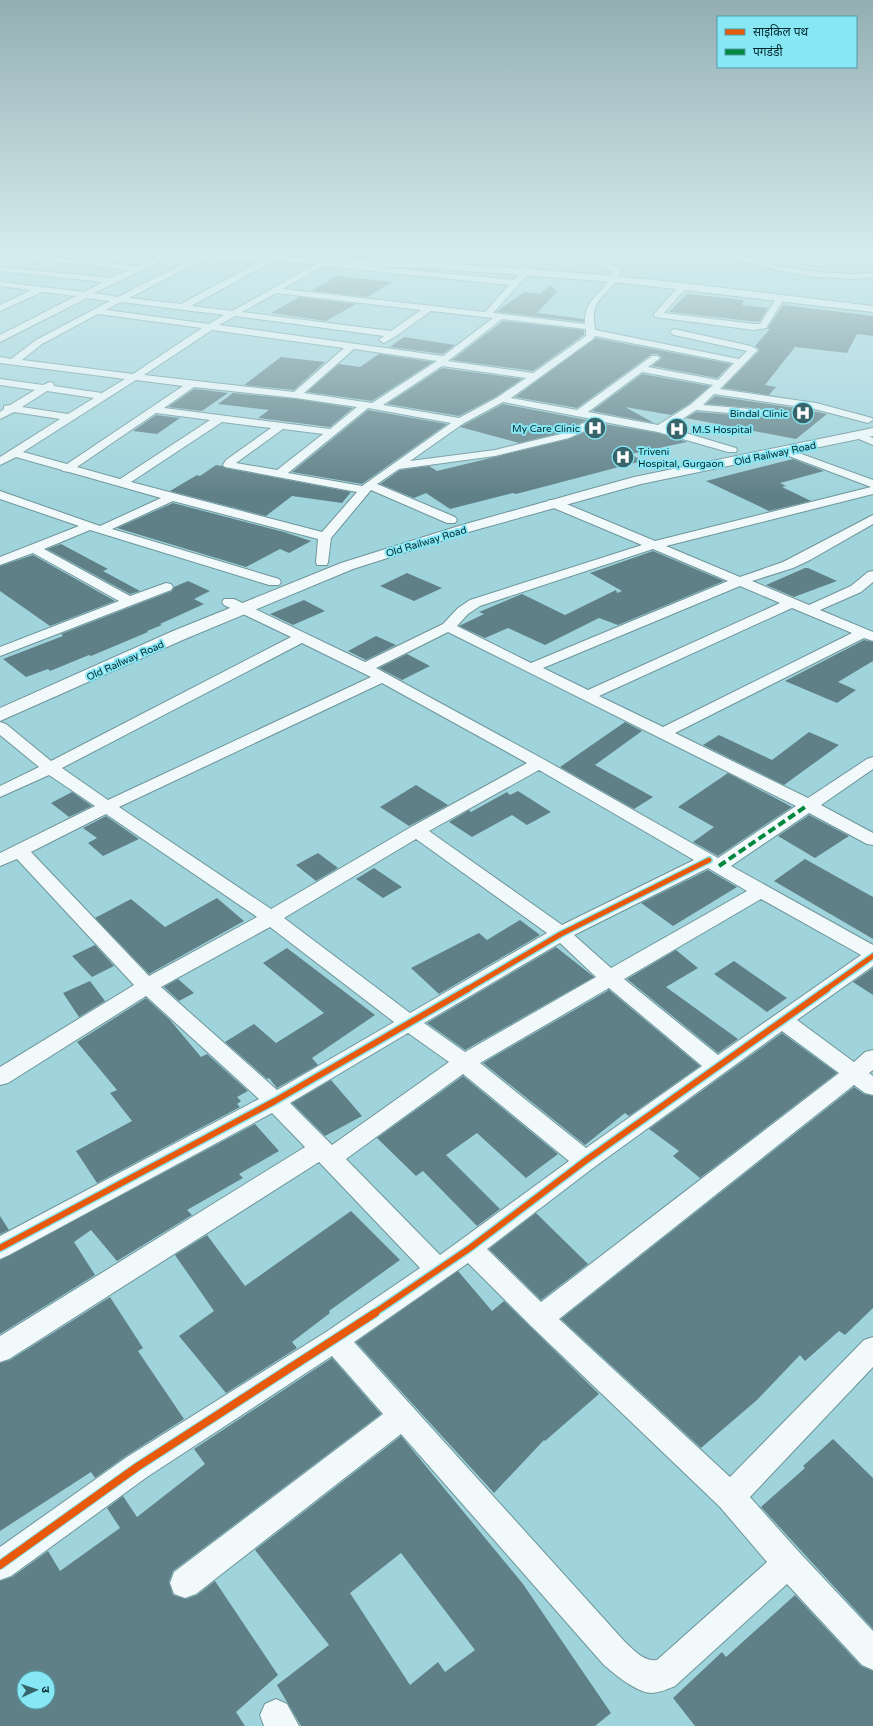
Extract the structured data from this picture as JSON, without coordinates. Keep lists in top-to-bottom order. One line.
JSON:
{"streets":{"main road":["Old Railway Road"]},"places":{"hospital":["Bindal Clinic","My Care Clinic","M.S Hospital","Triveni Hospital, Gurgaon"]},"legend":["साइकिल पथ","पगडंडी"],"north":"right"}
